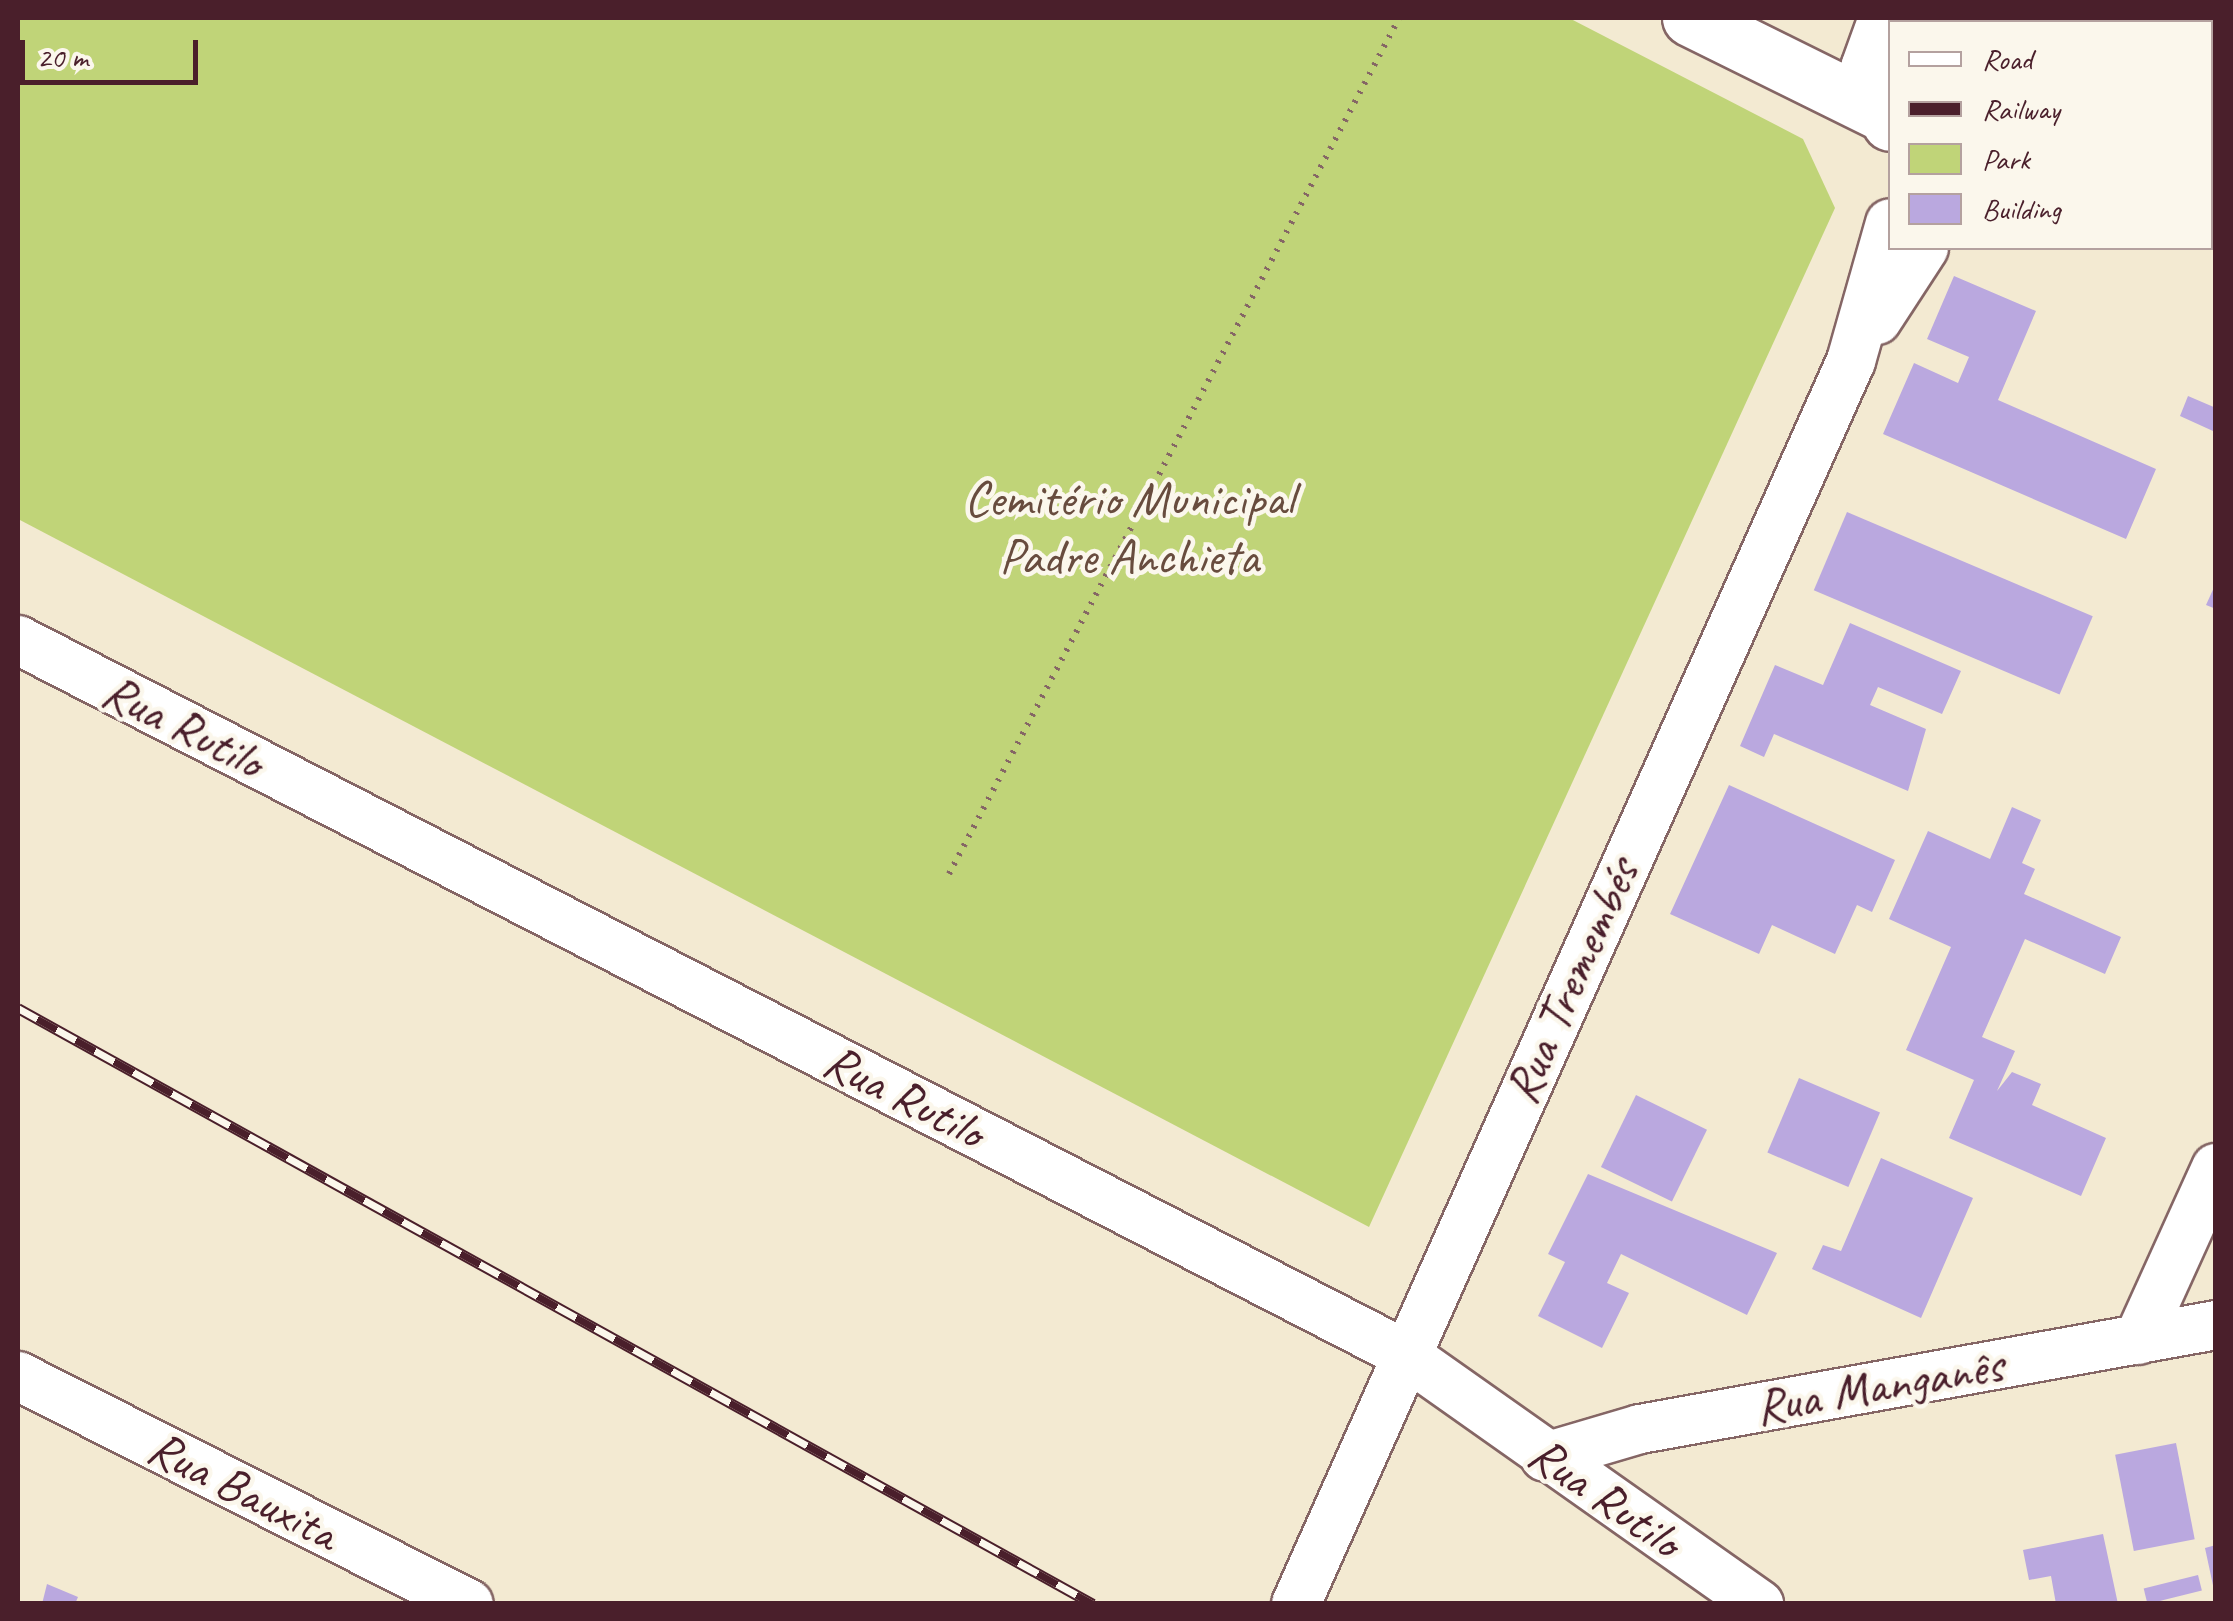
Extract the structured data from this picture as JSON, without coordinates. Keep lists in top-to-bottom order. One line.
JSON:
{"streets":{"street":["Rua Rutilo","Rua Tremembés","Rua Manganês","Rua Bauxita"]},"crossings":[["Rua Rutilo","Rua Tremembés"],["Rua Rutilo","Rua Manganês"]],"parks":["Cemitério Municipal Padre Anchieta"],"legend":["Road","Railway","Park","Building"],"scale_bar":"20 m"}
